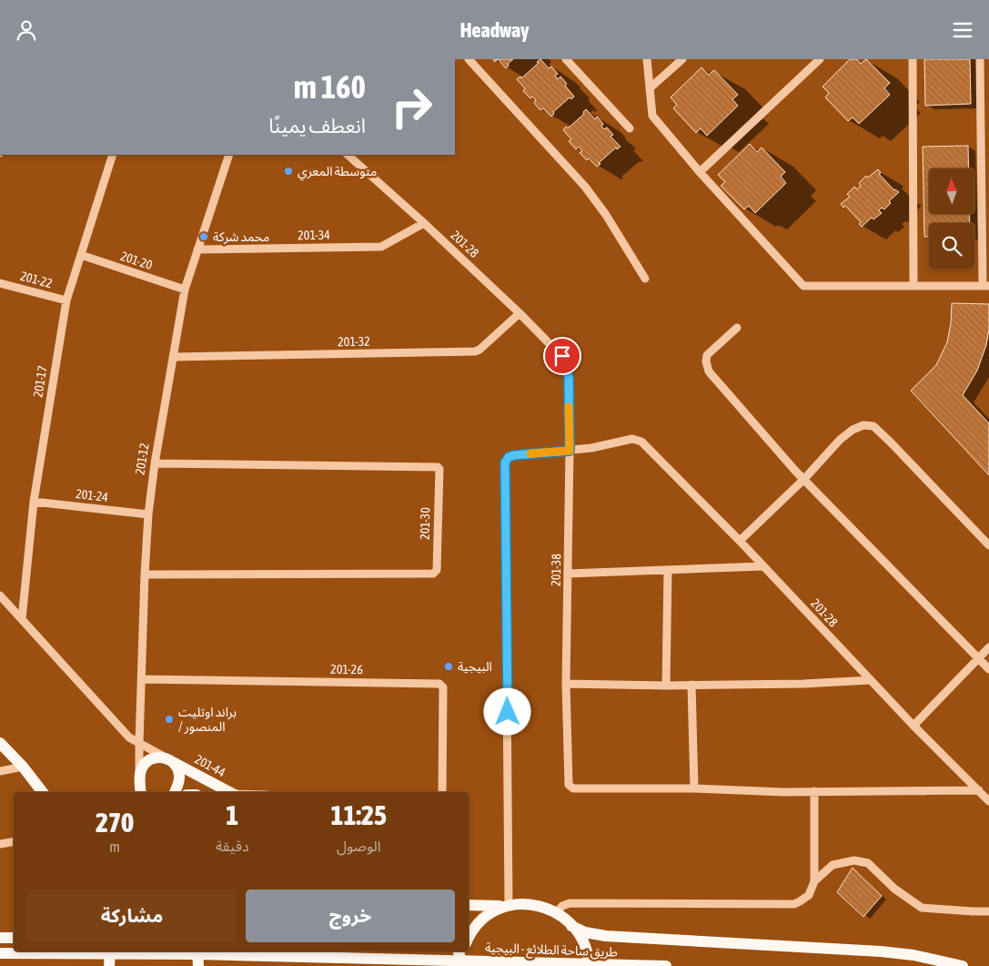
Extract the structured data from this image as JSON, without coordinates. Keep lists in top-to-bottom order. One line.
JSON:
{"streets":{"main road":["201-12","201-44","طريق ساحة الطلائع - البيجية"],"street":["201-34","201-28","201-20","201-22","201-32","201-17","201-24","201-30","201-38","201-26"]},"crossings":[["201-34","201-28"],["201-34","201-12"],["201-28","201-32"],["201-28","201-38"],["201-20","201-17"],["201-20","201-12"],["201-22","201-17"],["201-32","201-12"],["201-17","201-24"],["201-12","201-24"],["201-12","201-30"],["201-12","201-26"]],"places":["متوسطة المعري","محمد شركة","البيجية","براند اوتليت / المنصور"],"north":"top","page":{"header":"Headway","turn":["160 m","انعطف يمينًا"],"eta":["11:25","الوصول","1","دقيقة","270","m"],"buttons":["خروج","مشاركة"]}}
